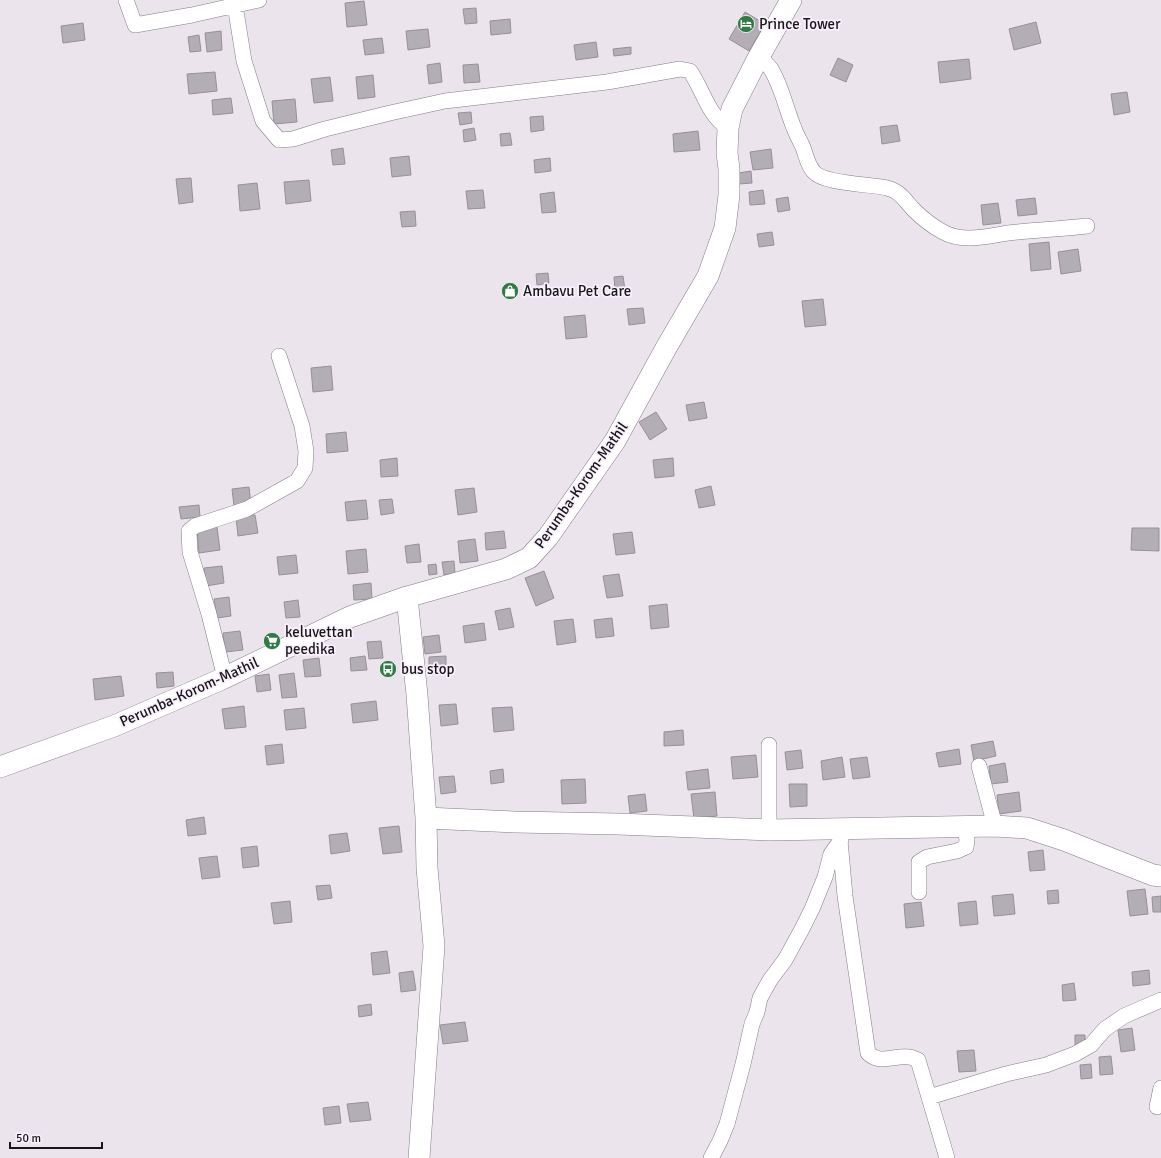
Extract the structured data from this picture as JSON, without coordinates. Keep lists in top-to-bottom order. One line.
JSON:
{"streets":{"street":["Perumba-Korom-Mathil"]},"places":{"hotel":["Prince Tower"],"shop":["Ambavu Pet Care"],"supermarket":["keluvettan peedika"],"bus stop":["bus stop"]},"scale_bar":"50 m"}
